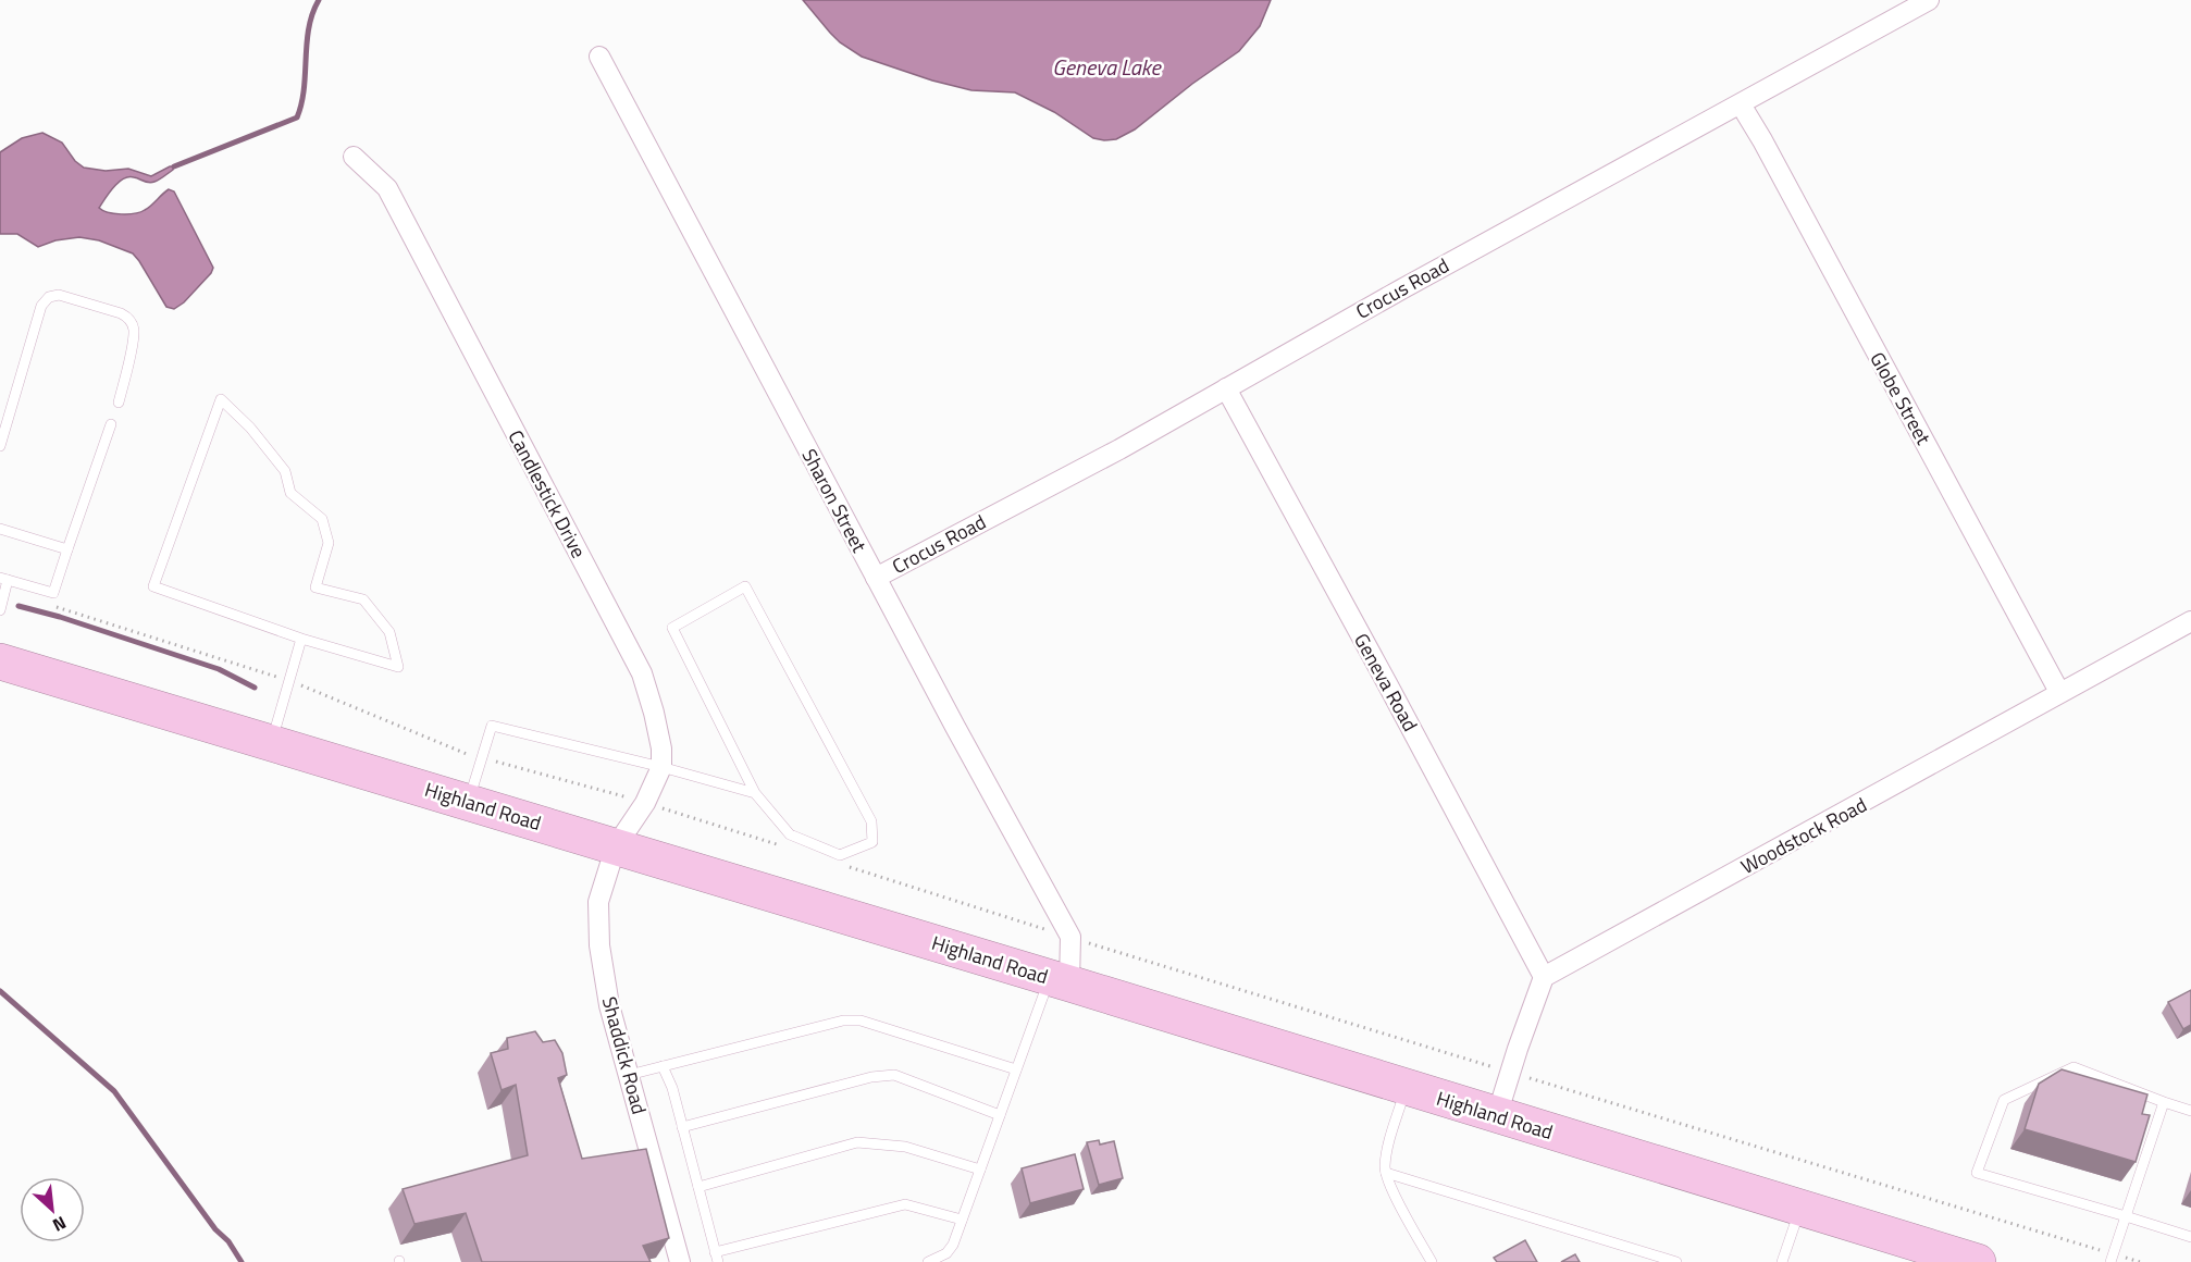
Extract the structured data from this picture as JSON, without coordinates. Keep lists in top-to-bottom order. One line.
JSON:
{"streets":{"highway":["Highland Road"],"street":["Crocus Road","Globe Street","Candlestick Drive","Sharon Street","Geneva Road","Woodstock Road","Shaddick Road"]},"crossings":[["Crocus Road","Globe Street"],["Crocus Road","Sharon Street"],["Crocus Road","Geneva Road"],["Globe Street","Woodstock Road"],["Candlestick Drive","Highland Road"],["Candlestick Drive","Shaddick Road"],["Sharon Street","Highland Road"],["Geneva Road","Woodstock Road"],["Highland Road","Shaddick Road"]],"water":["Geneva Lake"],"north":"bottom right"}
